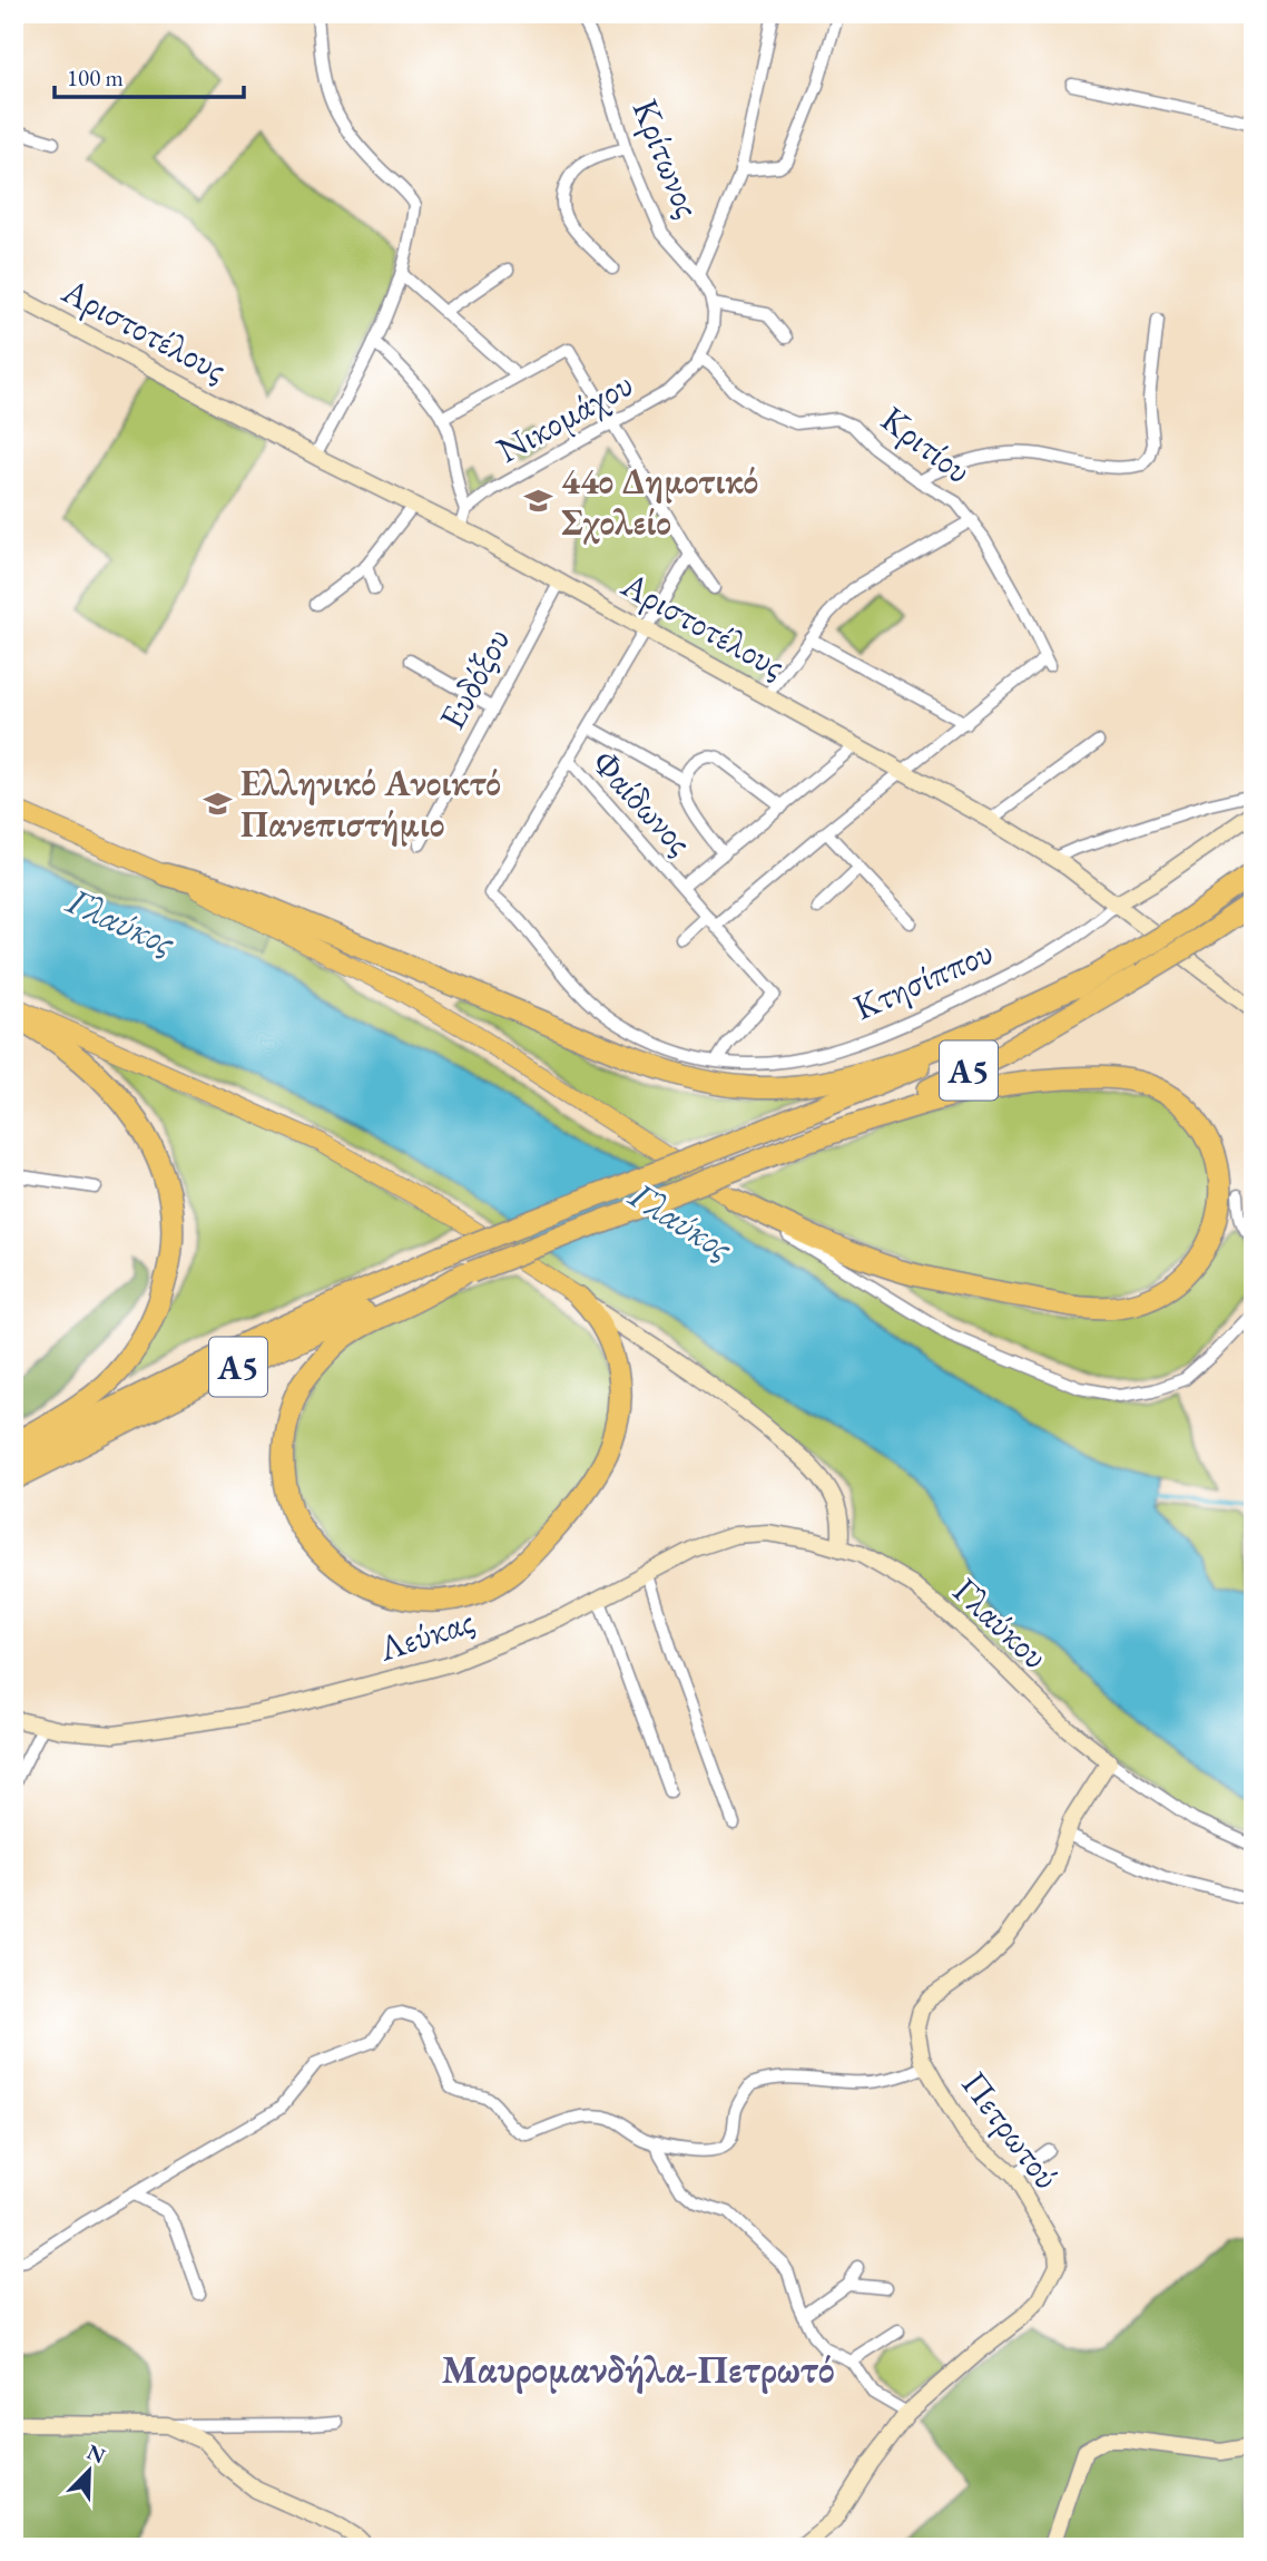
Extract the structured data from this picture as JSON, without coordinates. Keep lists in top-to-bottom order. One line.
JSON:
{"streets":{"highway":["Α5"],"street":["Κρίτωνος","Αριστοτέλους","Νικομάχου","Κριτίου","Ευδόξου","Φαίδωνος","Κτησίππου","Γλαύκου","Λεύκας","Πετρωτού"]},"crossings":[["Αριστοτέλους","Ευδόξου"],["Αριστοτέλους","Κτησίππου"],["Νικομάχου","Κριτίου"],["Φαίδωνος","Κτησίππου"],["Γλαύκου","Λεύκας"],["Γλαύκου","Πετρωτού"]],"districts":["Μαυρομανδήλα-Πετρωτό"],"water":["Γλαύκος"],"places":{"school or university":["44ο Δημοτικό Σχολείο","Ελληνικό Ανοικτό Πανεπιστήμιο"]},"scale_bar":"100 m","north":"top right"}
